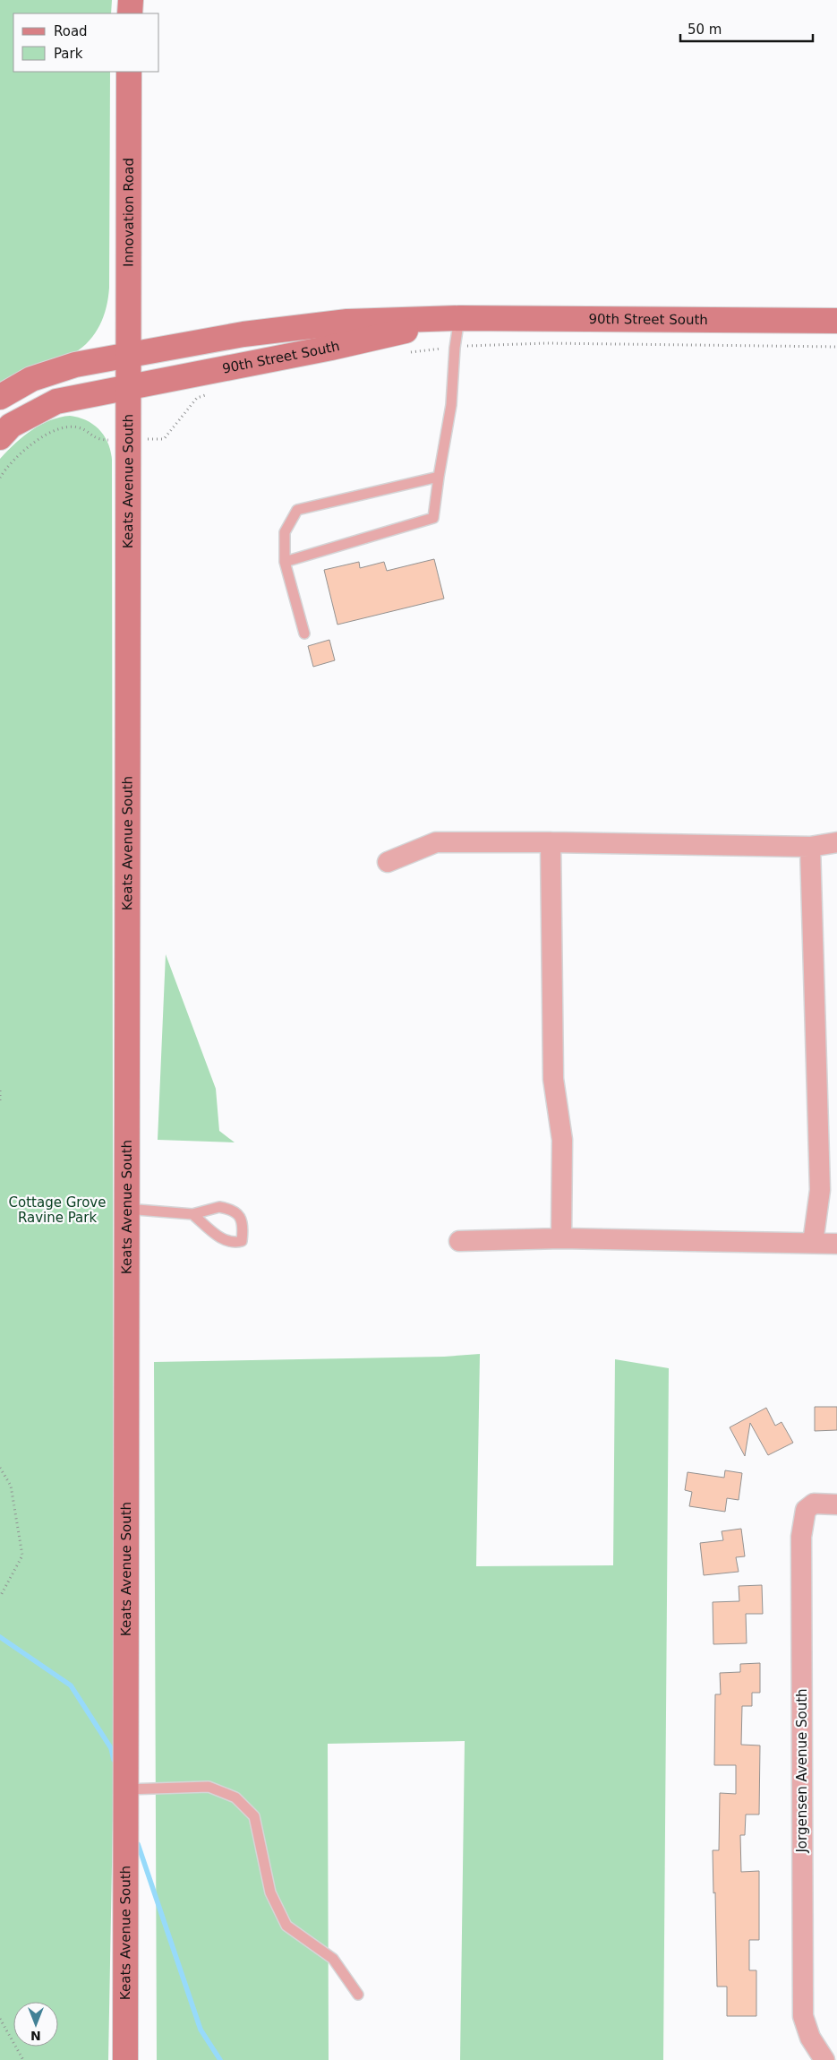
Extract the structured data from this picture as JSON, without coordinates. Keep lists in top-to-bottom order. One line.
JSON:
{"streets":{"main road":["Innovation Road","90th Street South","Keats Avenue South"],"street":["Jorgensen Avenue South"]},"crossings":[["Innovation Road","90th Street South"],["Innovation Road","Keats Avenue South"],["90th Street South","Keats Avenue South"]],"parks":["Cottage Grove Ravine Park"],"legend":["Road","Park"],"scale_bar":"50 m","north":"bottom"}
